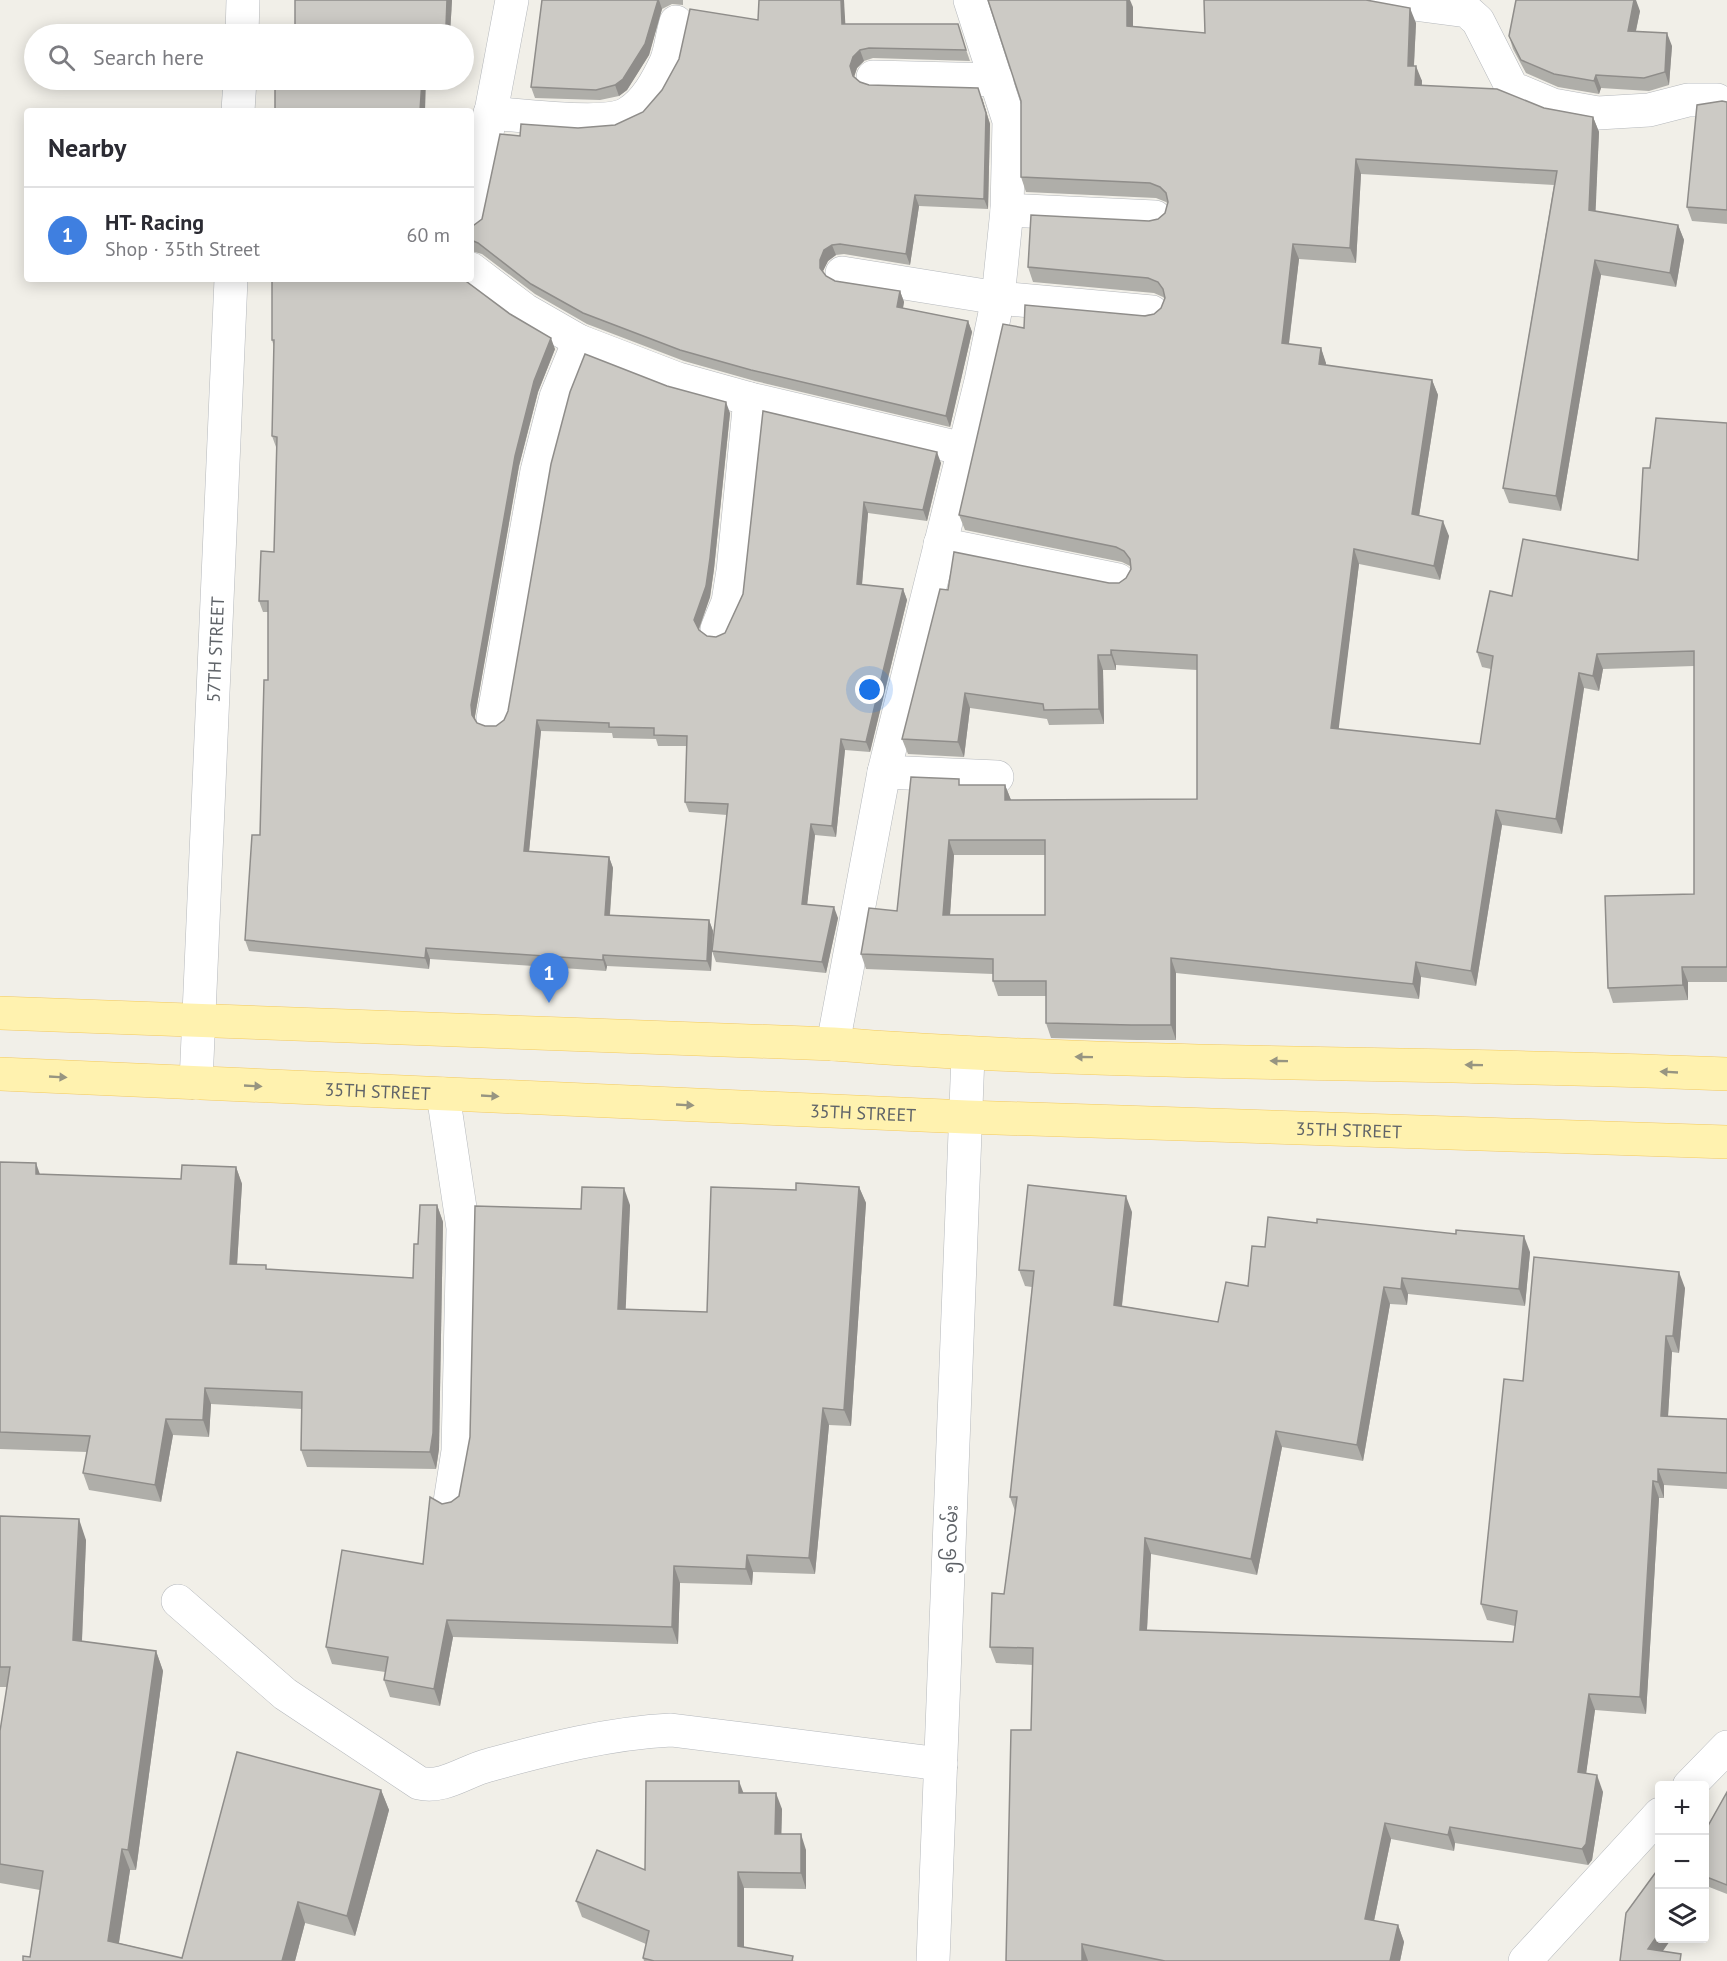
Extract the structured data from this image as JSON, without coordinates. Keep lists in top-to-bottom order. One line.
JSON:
{"streets":{"main road":["35TH STREET"],"street":["57TH STREET","၅၆ လမ်း"]},"crossings":[["57TH STREET","35TH STREET"],["35TH STREET","၅၆ လမ်း"]],"page":{"search":"Search here","heading":"Nearby","list":[{"mark":"1","name":"HT- Racing","note":"Shop · 35th Street","value":"60 m"}],"pins":"1","map_buttons":["+","−"]}}
